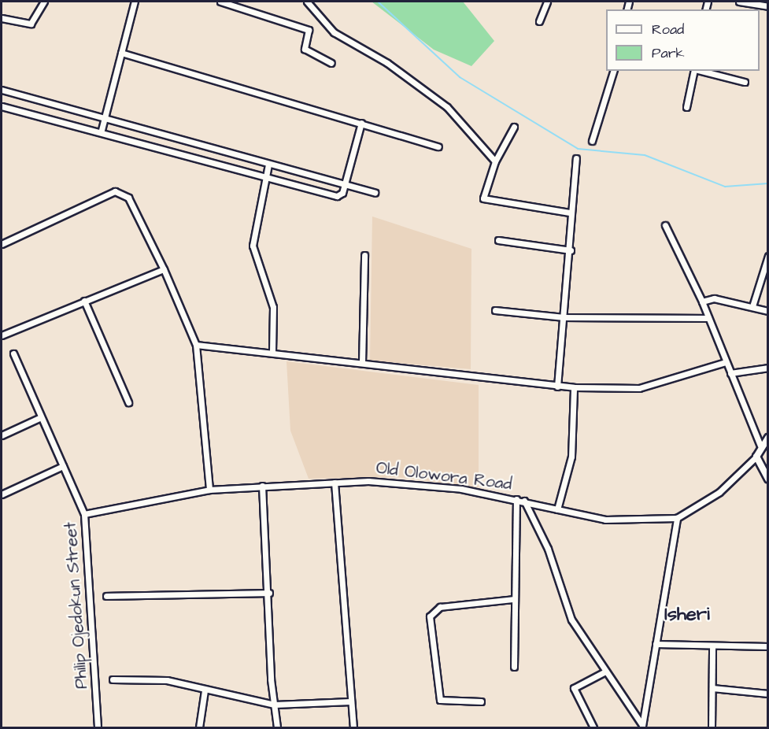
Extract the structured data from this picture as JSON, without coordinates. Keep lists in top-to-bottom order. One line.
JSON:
{"streets":{"street":["Old Olowora Road","Philip Ojedokun Street"]},"crossings":[["Old Olowora Road","Philip Ojedokun Street"]],"districts":["Isheri"],"legend":["Road","Park"]}
